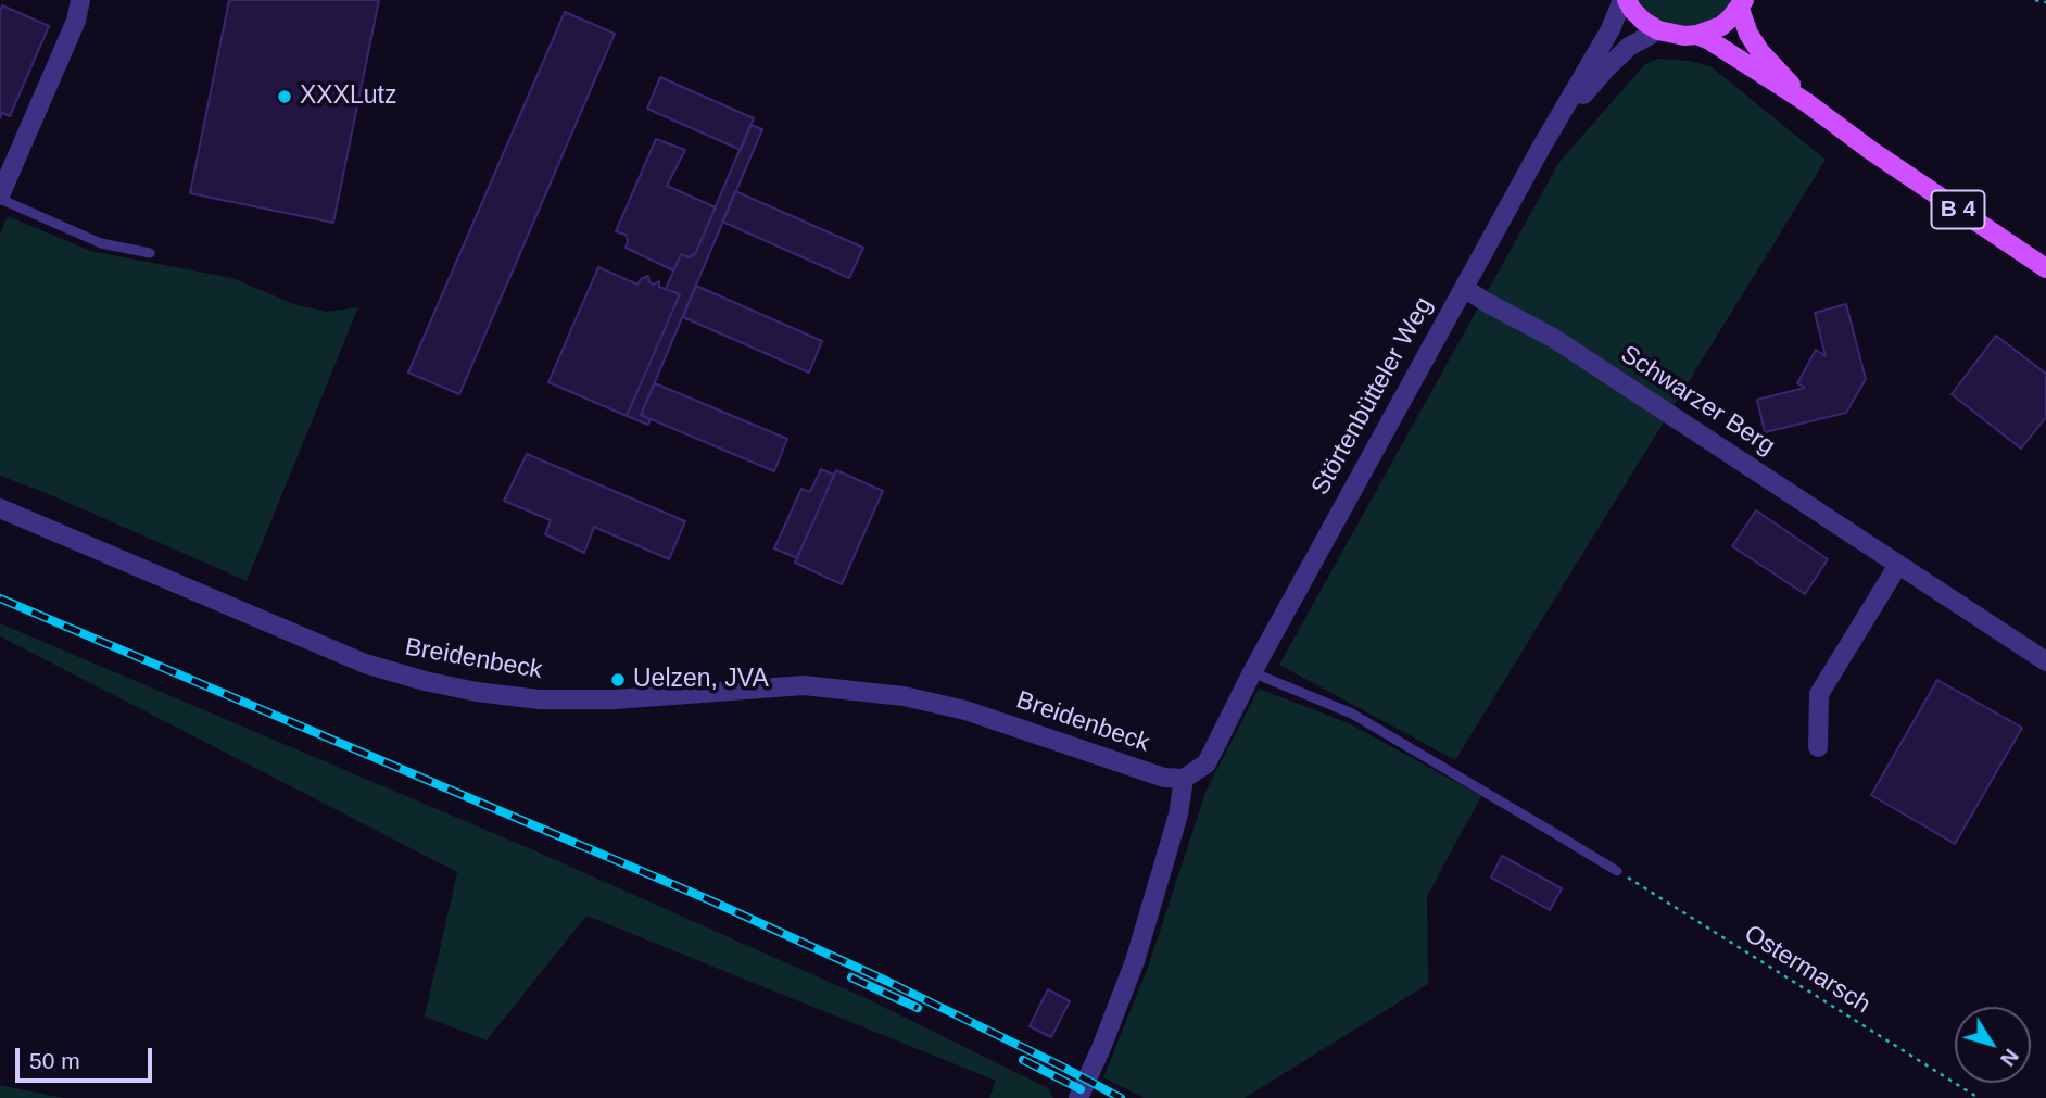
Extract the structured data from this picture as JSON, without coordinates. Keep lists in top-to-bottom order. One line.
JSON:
{"streets":{"main road":["B 4"],"street":["Störtenbütteler Weg","Schwarzer Berg","Breidenbeck"],"path":["Ostermarsch"]},"crossings":[["Störtenbütteler Weg","Schwarzer Berg"],["Störtenbütteler Weg","Breidenbeck"]],"places":["XXXLutz","Uelzen, JVA"],"scale_bar":"50 m","north":"bottom right"}
